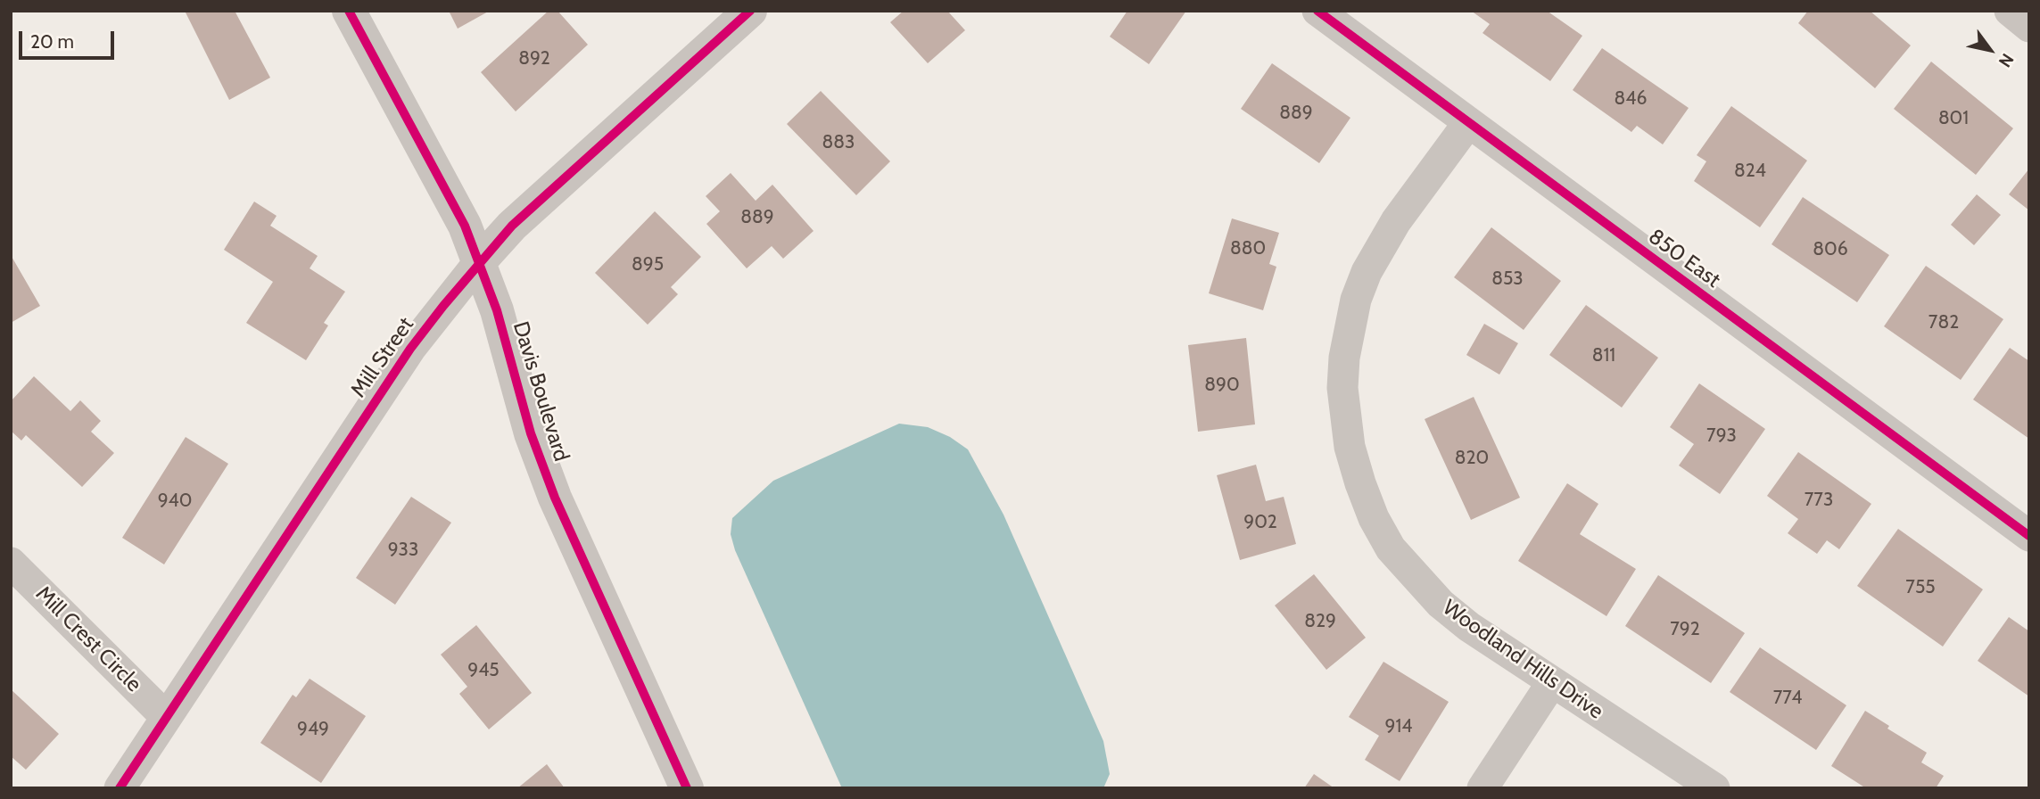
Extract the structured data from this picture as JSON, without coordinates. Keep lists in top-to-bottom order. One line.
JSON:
{"streets":{"street":["850 East","Mill Street","Davis Boulevard","Mill Crest Circle","Woodland Hills Drive"]},"crossings":[["850 East","Woodland Hills Drive"],["Mill Street","Davis Boulevard"],["Mill Street","Mill Crest Circle"]],"house_numbers":["892","846","889","801","883","824","889","880","806","895","853","782","811","890","793","820","773","940","902","933","755","829","792","945","774","914","949"],"scale_bar":"20 m","north":"bottom right"}
